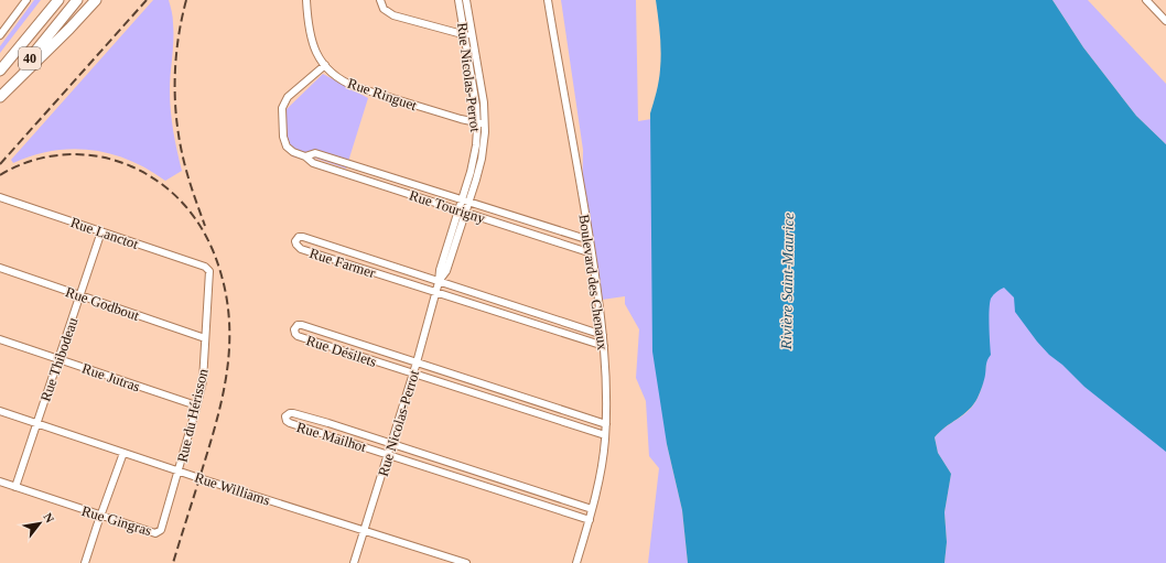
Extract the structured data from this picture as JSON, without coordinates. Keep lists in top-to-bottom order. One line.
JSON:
{"streets":{"highway":["40"],"street":["Rue Nicolas-Perrot","Rue Ringuet","Rue Tourigny","Rue Lanctot","Rue Farmer","Boulevard des Chenaux","Rue Godbout","Rue Désilets","Rue Thibodeau","Rue Jutras","Rue du Hérisson","Rue Mailhot","Rue Williams","Rue Gingras"]},"crossings":[["Rue Nicolas-Perrot","Rue Ringuet"],["Rue Nicolas-Perrot","Rue Tourigny"],["Rue Nicolas-Perrot","Rue Farmer"],["Rue Nicolas-Perrot","Rue Désilets"],["Rue Nicolas-Perrot","Rue Mailhot"],["Rue Nicolas-Perrot","Rue Williams"],["Rue Ringuet","Rue Tourigny"],["Rue Tourigny","Boulevard des Chenaux"],["Rue Lanctot","Rue Thibodeau"],["Rue Lanctot","Rue du Hérisson"],["Rue Farmer","Boulevard des Chenaux"],["Boulevard des Chenaux","Rue Désilets"],["Boulevard des Chenaux","Rue Mailhot"],["Rue Godbout","Rue Thibodeau"],["Rue Godbout","Rue du Hérisson"],["Rue Thibodeau","Rue Jutras"],["Rue Thibodeau","Rue Williams"],["Rue Thibodeau","Rue Gingras"],["Rue Jutras","Rue du Hérisson"],["Rue du Hérisson","Rue Williams"],["Rue du Hérisson","Rue Gingras"]],"water":["Rivière Saint-Maurice"],"north":"top right"}
